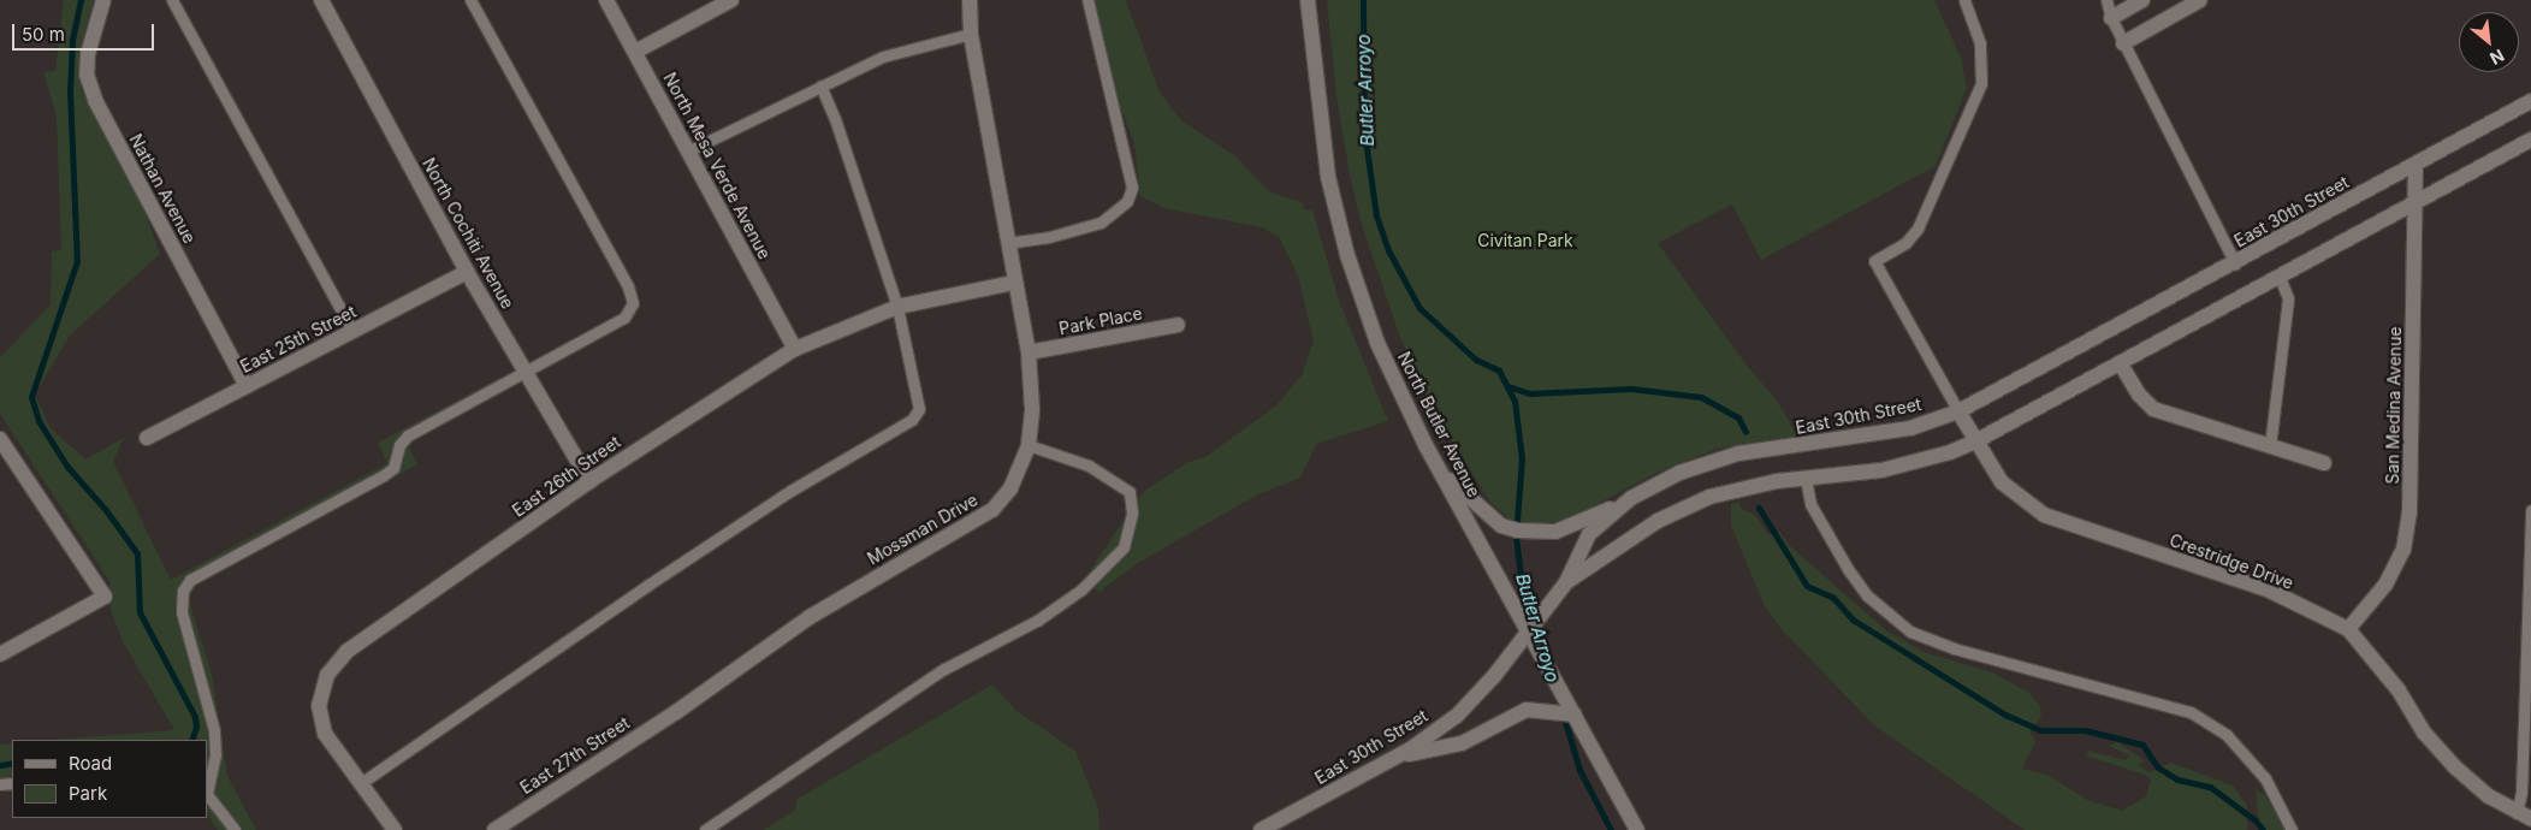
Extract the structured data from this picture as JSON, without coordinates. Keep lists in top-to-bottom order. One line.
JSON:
{"streets":{"street":["North Mesa Verde Avenue","Nathan Avenue","East 30th Street","North Cochiti Avenue","Park Place","East 25th Street","San Medina Avenue","North Butler Avenue","East 26th Street","Mossman Drive","Crestridge Drive","East 27th Street"]},"crossings":[["North Mesa Verde Avenue","East 26th Street"],["Nathan Avenue","East 25th Street"],["East 30th Street","San Medina Avenue"],["East 30th Street","North Butler Avenue"],["East 30th Street","Crestridge Drive"],["North Cochiti Avenue","East 25th Street"],["North Cochiti Avenue","East 26th Street"],["Park Place","Mossman Drive"],["San Medina Avenue","Crestridge Drive"],["East 26th Street","Mossman Drive"],["Mossman Drive","East 27th Street"]],"water":["Butler Arroyo"],"parks":["Civitan Park"],"legend":["Road","Park"],"scale_bar":"50 m","north":"bottom right"}
